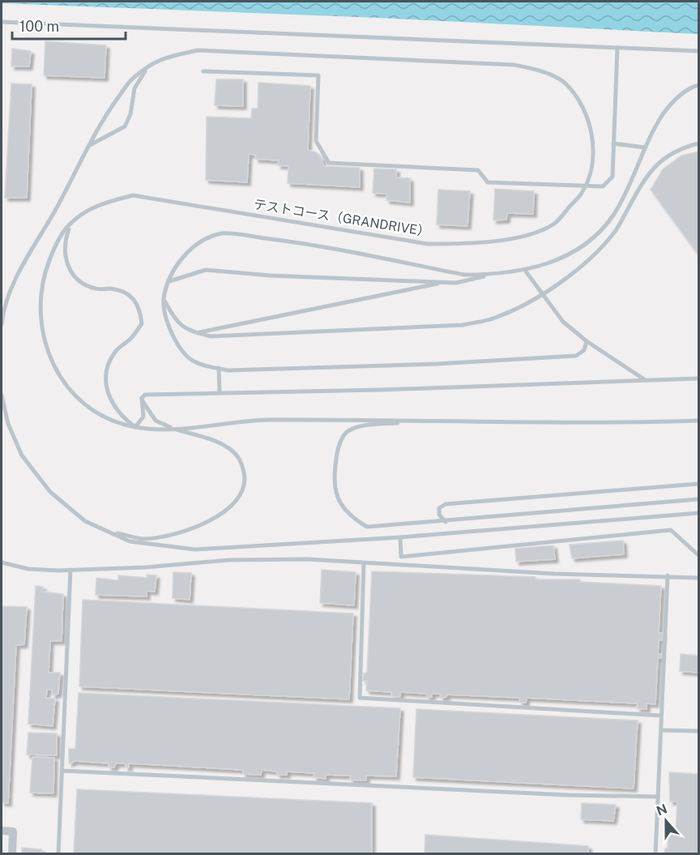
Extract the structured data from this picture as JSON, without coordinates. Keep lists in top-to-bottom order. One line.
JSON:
{"streets":{"lane":["テストコース（GRANDRIVE）"]},"scale_bar":"100 m","north":"top"}
